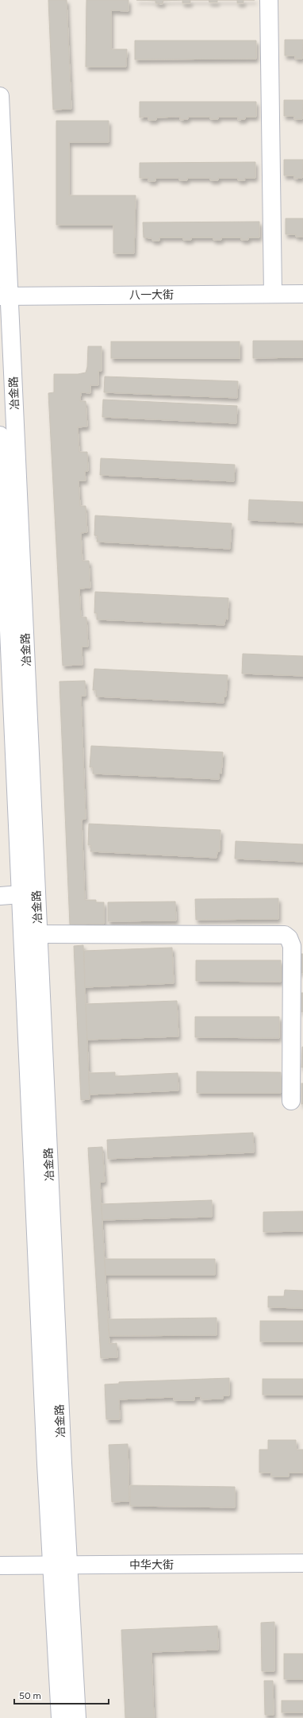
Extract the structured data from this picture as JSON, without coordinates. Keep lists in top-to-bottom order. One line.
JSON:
{"streets":{"street":["八一大街","冶金路","中华大街"]},"crossings":[["八一大街","冶金路"],["冶金路","中华大街"]],"scale_bar":"50 m"}
